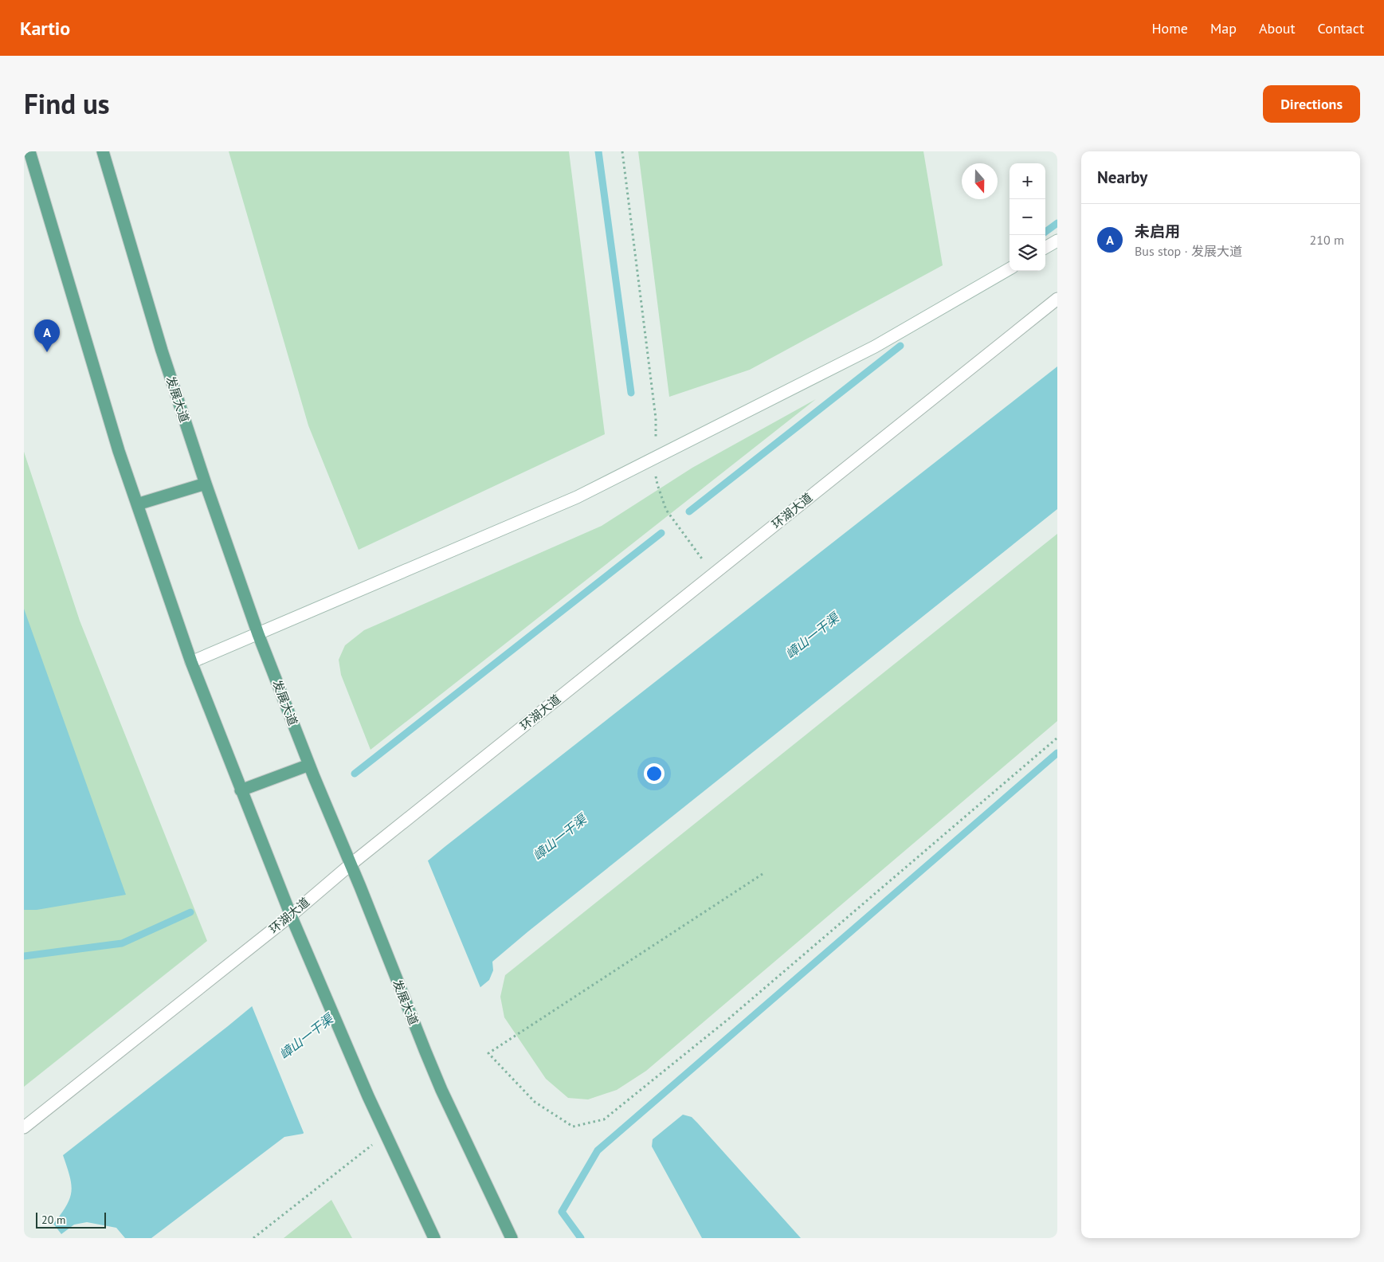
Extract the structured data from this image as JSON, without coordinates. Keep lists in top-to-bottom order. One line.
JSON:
{"streets":{"main road":["发展大道"],"street":["环湖大道"]},"crossings":[["发展大道","环湖大道"]],"water":["嶂山一干渠"],"scale_bar":"20 m","north":"bottom","page":{"header":"Kartio","nav":["Home","Map","About","Contact"],"title":"Find us","buttons":"Directions","heading":"Nearby","map_buttons":["+","−"],"list":[{"mark":"A","name":"未启用","note":"Bus stop · 发展大道","value":"210 m"}],"pins":"A","scale":"20 m"}}
